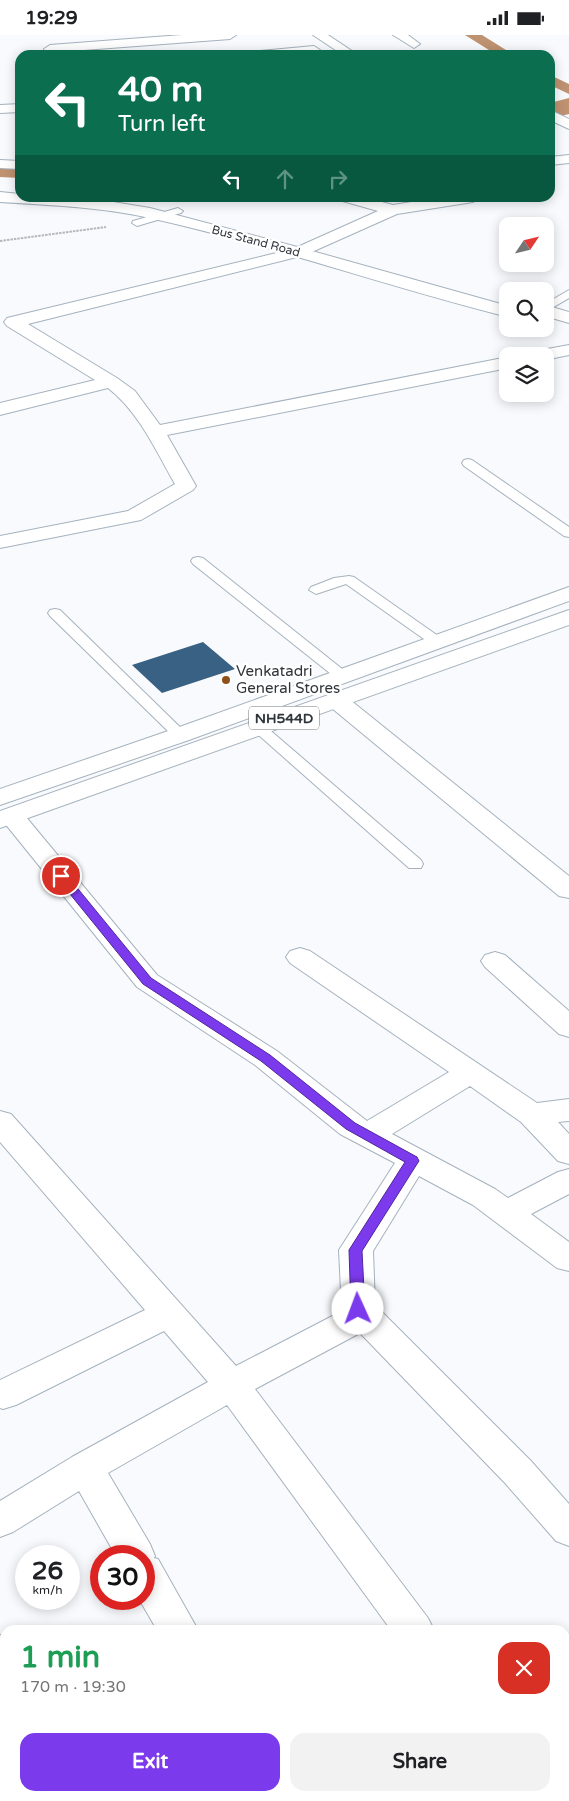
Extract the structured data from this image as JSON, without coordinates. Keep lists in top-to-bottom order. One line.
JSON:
{"streets":{"main road":["Bus Stand Road","NH544D"]},"places":["Venkatadri General Stores"],"north":"top right","page":{"status":"19:29","turn":["40 m","Turn left"],"speed":"26 km/h","limit":"30","heading":["1 min","170 m · 19:30"],"buttons":["Exit","Share"]}}
